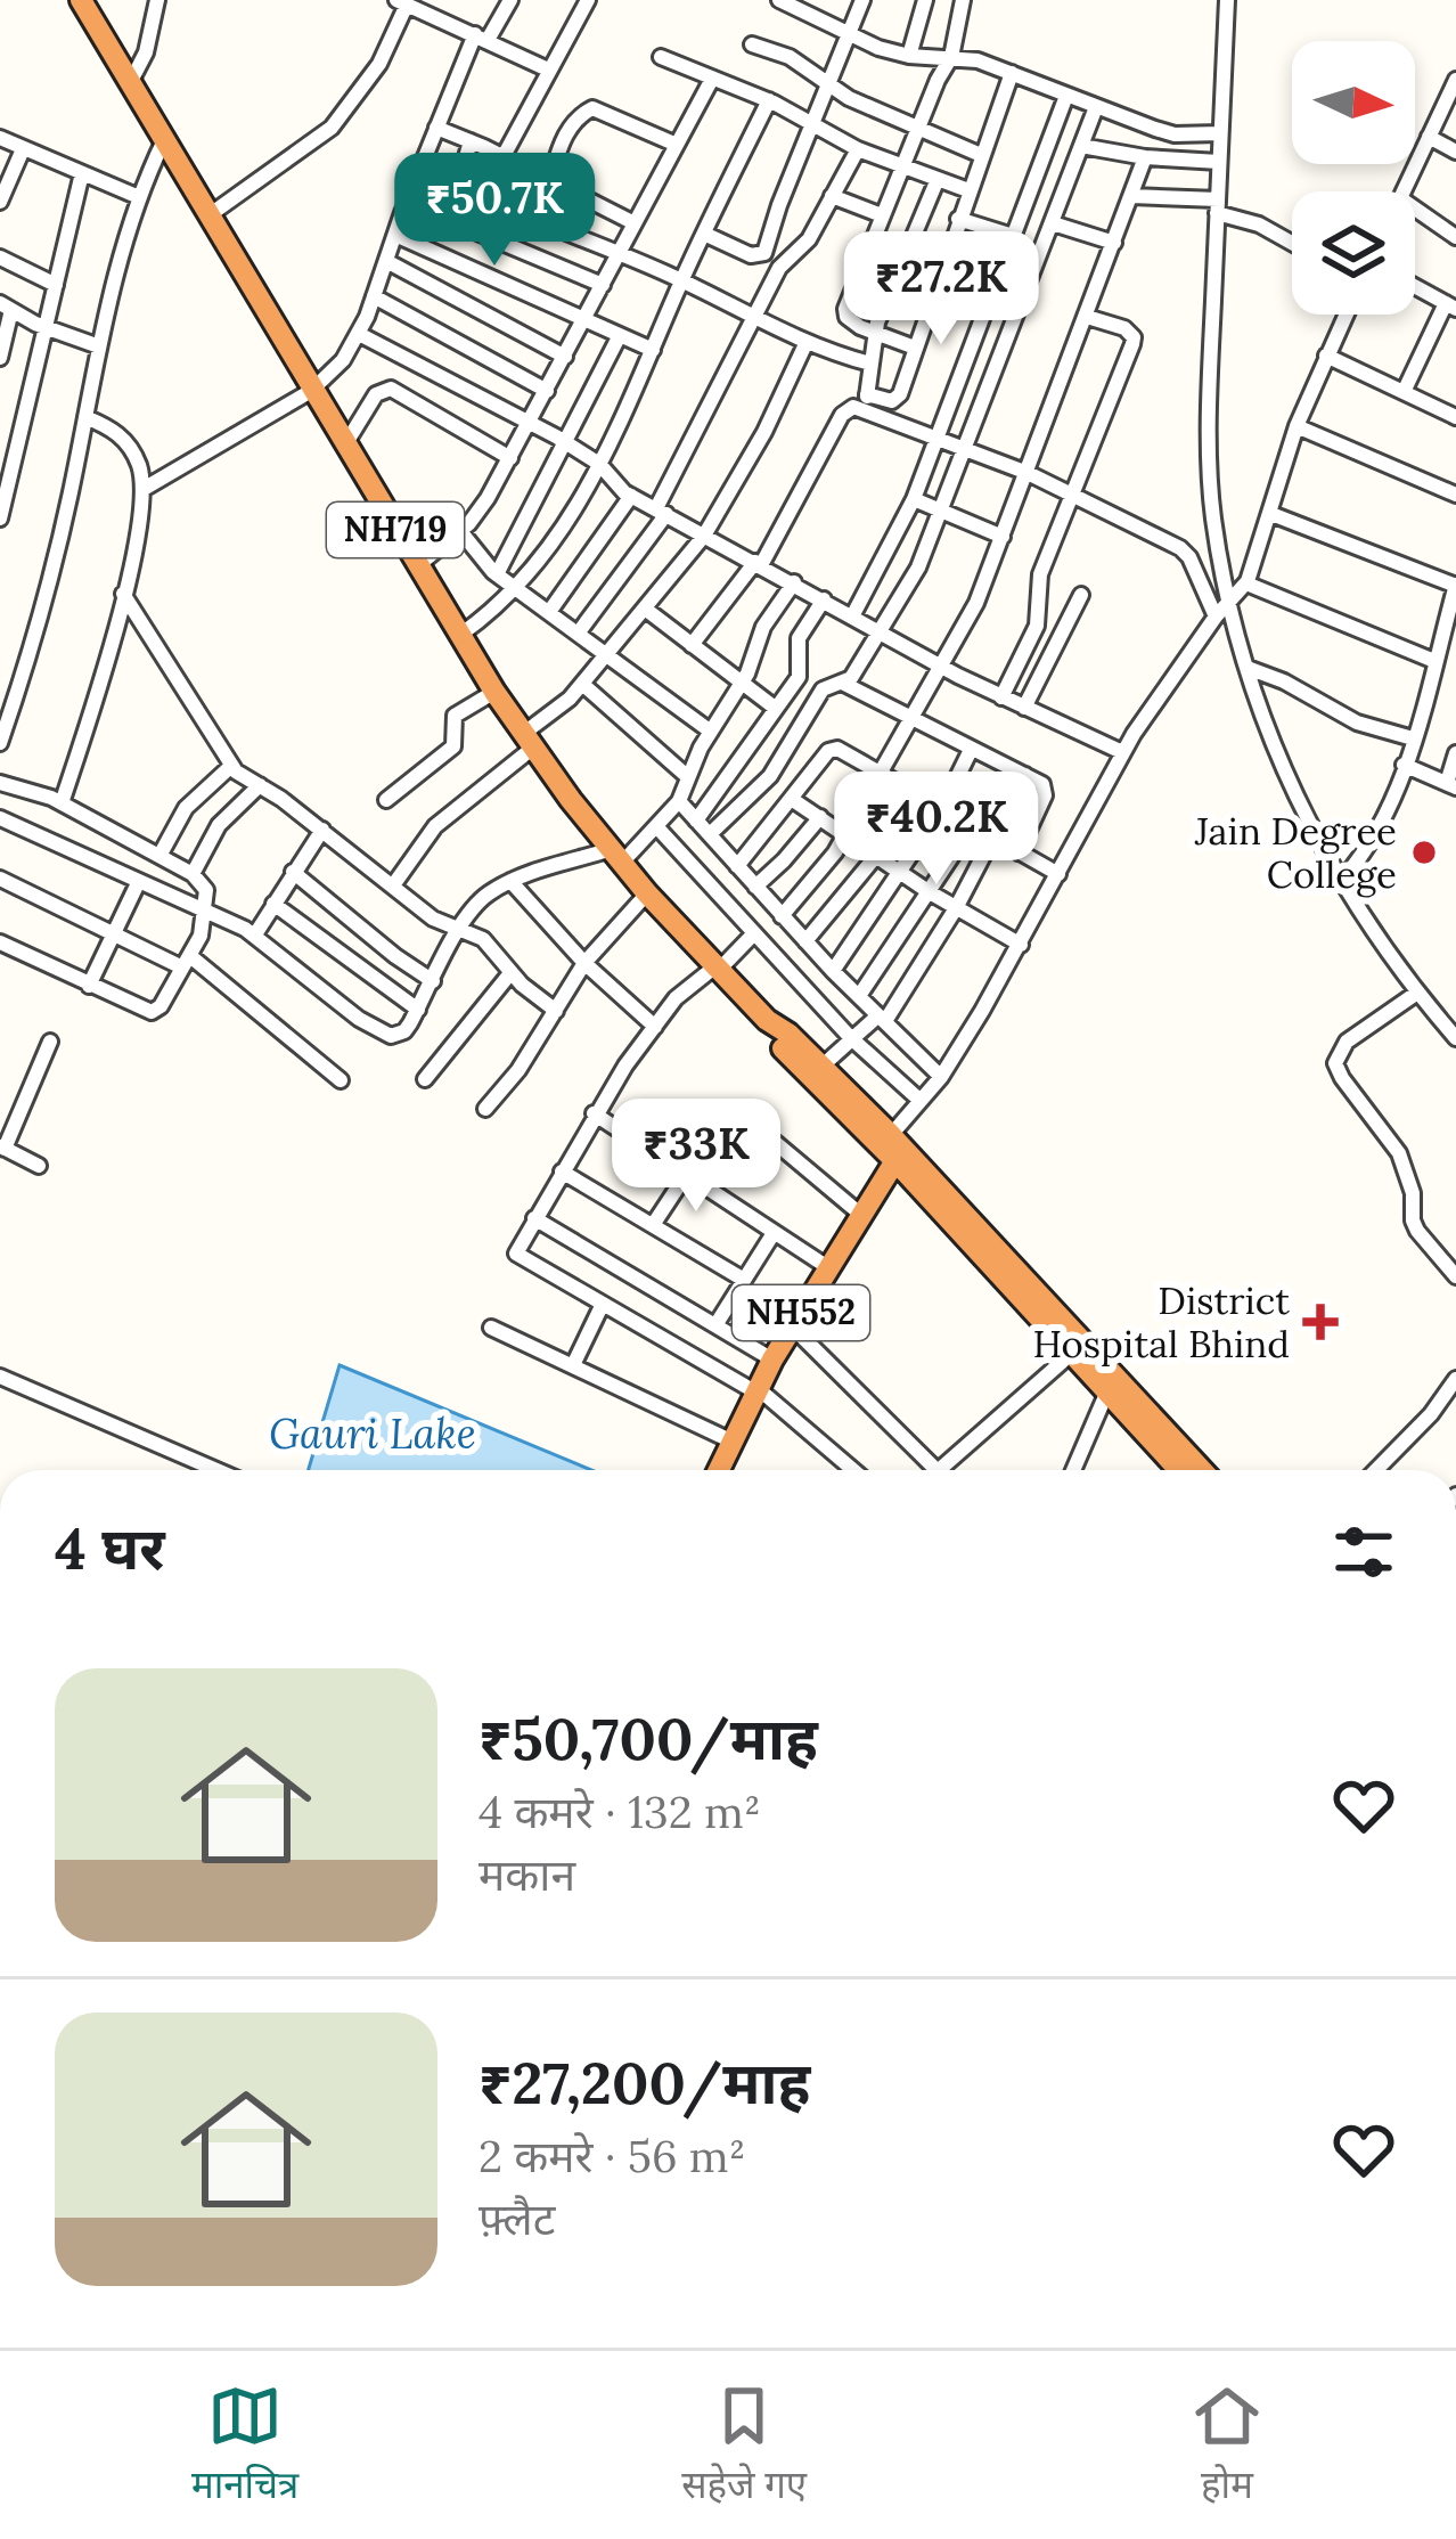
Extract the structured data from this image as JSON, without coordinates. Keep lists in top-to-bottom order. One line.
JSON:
{"streets":{"highway":["NH719","NH552"]},"crossings":[["NH719","NH552"]],"water":["Gauri Lake"],"places":{"other":["Jain Degree College"],"health":["District Hospital Bhind"]},"north":"right","page":{"price":["₹50.7K","₹27.2K","₹40.2K","₹33K"],"heading":"4 घर","list":[{"name":"₹50,700/माह","note":"4 कमरे · 132 m² · मकान"},{"name":"₹27,200/माह","note":"2 कमरे · 56 m² · फ़्लैट"}],"tabs":["मानचित्र","सहेजे गए","होम"]}}
